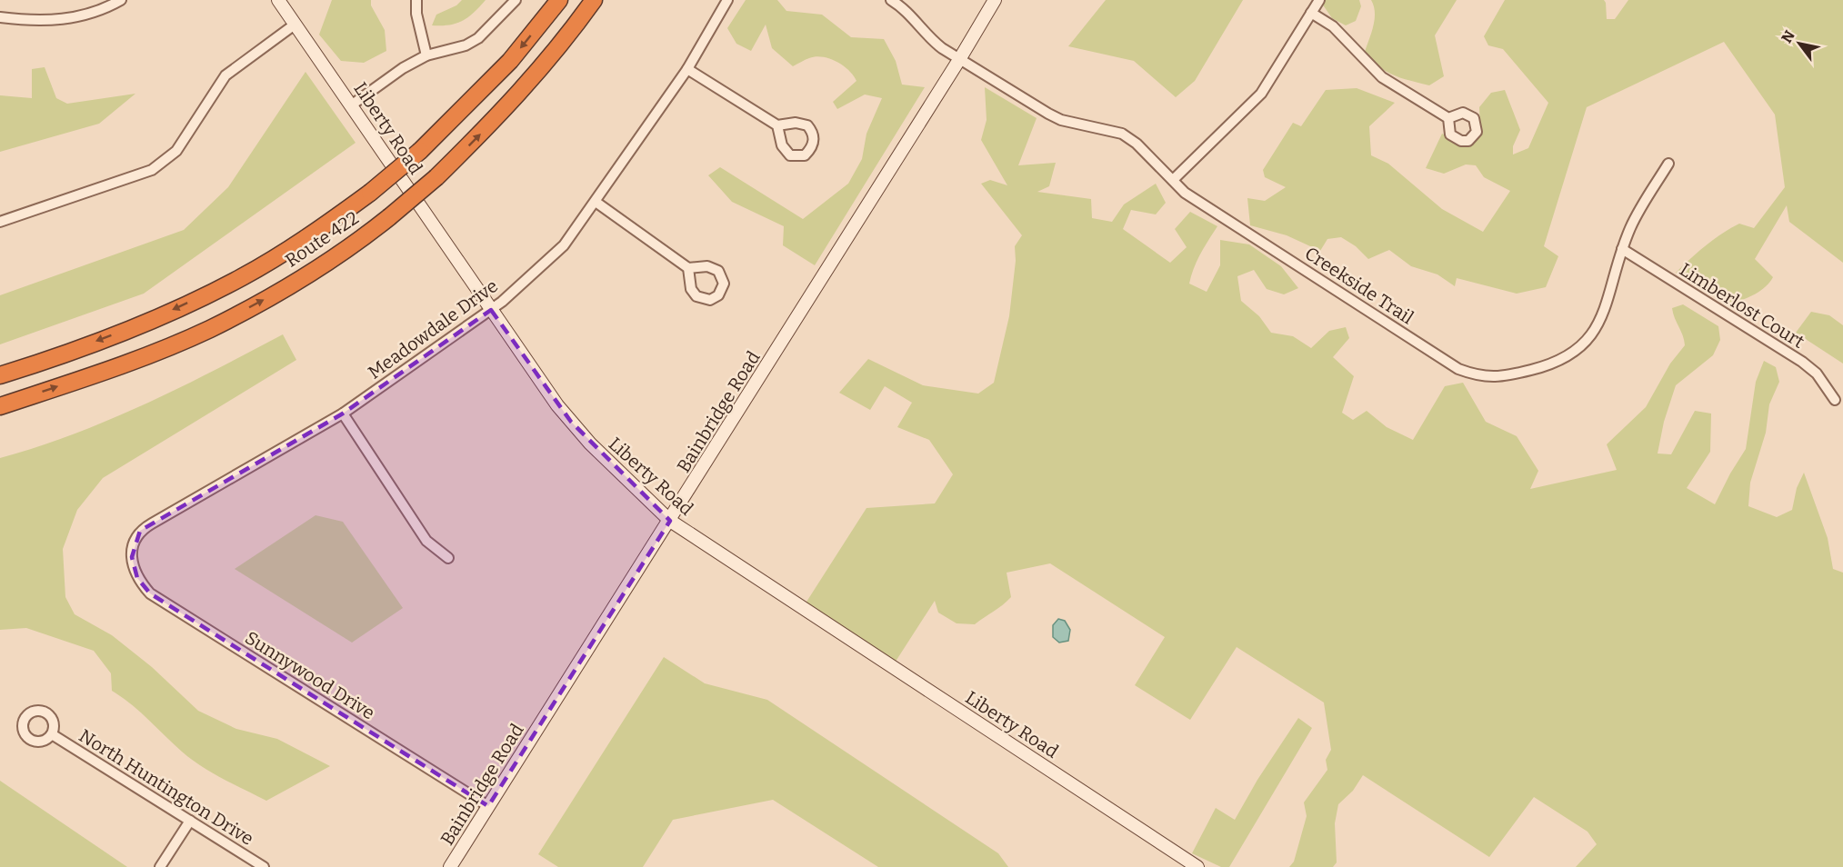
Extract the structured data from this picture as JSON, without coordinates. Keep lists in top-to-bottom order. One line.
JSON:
{"streets":{"highway":["Route 422"],"street":["Liberty Road","Creekside Trail","Limberlost Court","Meadowdale Drive","Bainbridge Road","Sunnywood Drive","North Huntington Drive"]},"crossings":[["Liberty Road","Meadowdale Drive"],["Liberty Road","Bainbridge Road"],["Creekside Trail","Limberlost Court"],["Creekside Trail","Bainbridge Road"],["Meadowdale Drive","Sunnywood Drive"],["Bainbridge Road","Sunnywood Drive"]],"north":"top left"}
